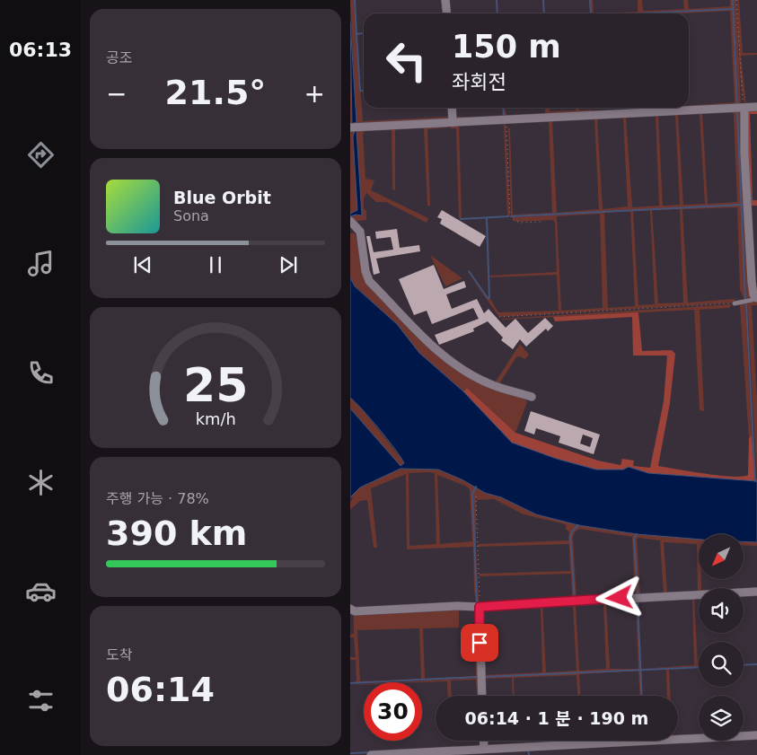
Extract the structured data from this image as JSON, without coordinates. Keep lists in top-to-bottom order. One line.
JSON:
{"north":"bottom left","page":{"tabs":"06:13","tile":["공조",["주행 가능 · 78%","390 km"],["도착","06:14"]],"turn":["150 m","좌회전"],"heat":["−","21.5°","+"],"song":["Blue Orbit","Sona"],"limit":"30","trip":"06:14 · 1 분 · 190 m","gauge":["25","km/h"]}}
